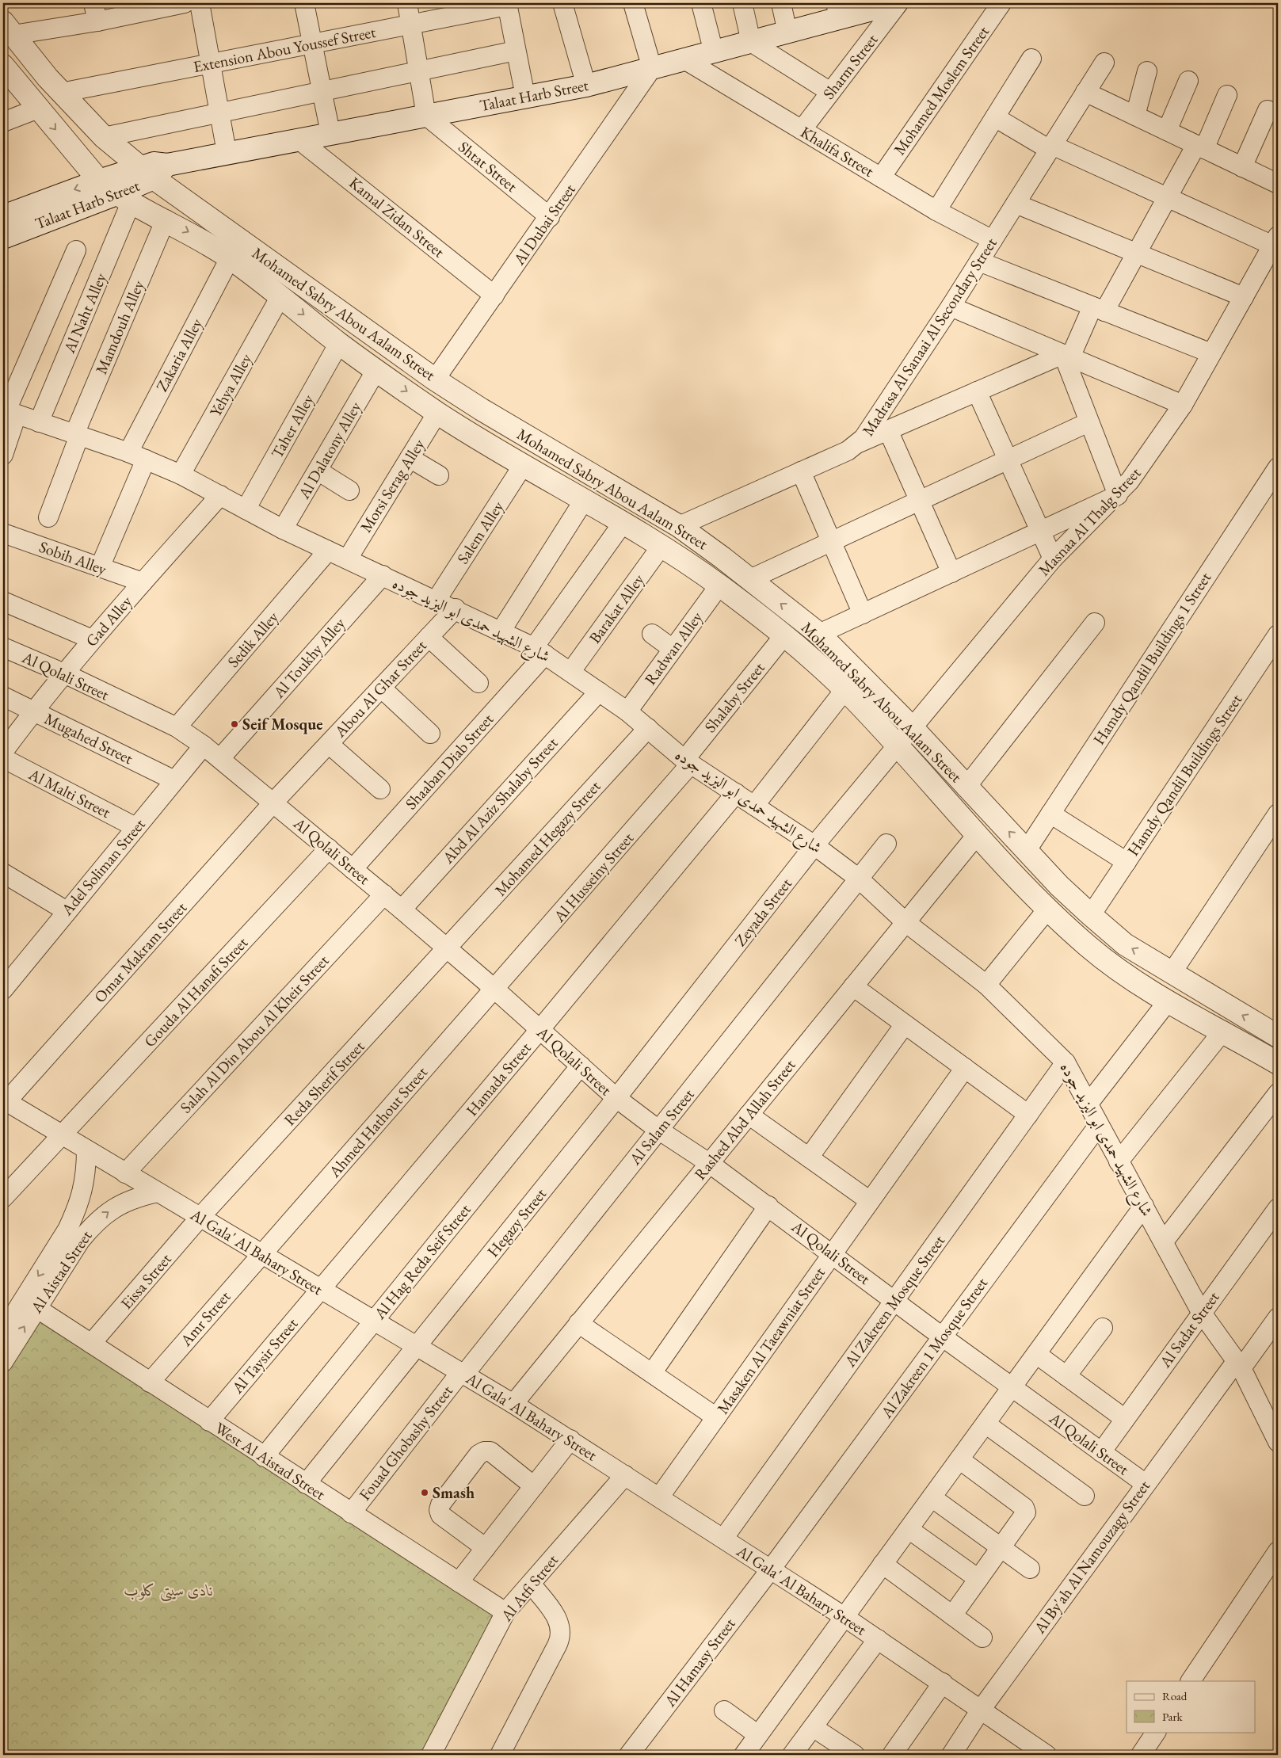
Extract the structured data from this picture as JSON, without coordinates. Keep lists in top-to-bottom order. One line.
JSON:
{"streets":{"street":["Extension Abou Youssef Street","Sharm Street","Mohamed Moslem Street","Talaat Harb Street","Khalifa Street","Shtat Street","Kamal Zidan Street","Al Dubai Street","Al Naht Alley","Mohamed Sabry Abou Aalam Street","Mamdouh Alley","Madrasa Al Sanaai Al Secondary Street","Zakaria Alley","Yehya Alley","Taher Alley","Al Dalatony Alley","Morsi Serag Alley","Masnaa Al Thalg Street","Salem Alley","Sobih Alley","Barakat Alley","شارع الشهيد حمدى ابو اليزيد جوده","Gad Alley","Sedik Alley","Radwan Alley","Al Toukhy Alley","Hamdy Qandil Buildings 1 Street","Al Qolali Street","Abou Al Ghar Street","Shalaby Street","Mugahed Street","Shaaban Diab Street","Hamdy Qandil Buildings Street","Al Malti Street","Abd Al Aziz Shalaby Street","Mohamed Hegazy Street","Adel Soliman Street","Al Husseiny Street","Zeyada Street","Omar Makram Street","Gouda Al Hanafi Street","Salah Al Din Abou Al Kheir Street","Hamada Street","Reda Sherif Street","Rashed Abd Allah Street","Ahmed Hathout Street","Al Salam Street","Hegazy Street","Al Gala' Al Bahary Street","Al Hag Reda Seif Street","Al Aistad Street","Eissa Street","Al Zakreen Mosque Street","Amr Street","Al Sadat Street","Masaken Al Taeawniat Street","Al Zakreen 1 Mosque Street","Al Taysir Street","Fouad Ghobashy Street","West Al Aistad Street","Al By'ah Al Namouzagy Street","Al Atfi Street","Al Hamasy Street"]},"crossings":[["Extension Abou Youssef Street","Mohamed Sabry Abou Aalam Street"],["Sharm Street","Talaat Harb Street"],["Sharm Street","Khalifa Street"],["Mohamed Moslem Street","Khalifa Street"],["Talaat Harb Street","Khalifa Street"],["Talaat Harb Street","Shtat Street"],["Talaat Harb Street","Kamal Zidan Street"],["Talaat Harb Street","Al Dubai Street"],["Talaat Harb Street","Al Naht Alley"],["Talaat Harb Street","Mohamed Sabry Abou Aalam Street"],["Khalifa Street","Madrasa Al Sanaai Al Secondary Street"],["Shtat Street","Al Dubai Street"],["Kamal Zidan Street","Al Dubai Street"],["Al Dubai Street","Mohamed Sabry Abou Aalam Street"],["Al Naht Alley","Mohamed Sabry Abou Aalam Street"],["Al Naht Alley","شارع الشهيد حمدى ابو اليزيد جوده"],["Mohamed Sabry Abou Aalam Street","Mamdouh Alley"],["Mohamed Sabry Abou Aalam Street","Madrasa Al Sanaai Al Secondary Street"],["Mohamed Sabry Abou Aalam Street","Zakaria Alley"],["Mohamed Sabry Abou Aalam Street","Yehya Alley"],["Mohamed Sabry Abou Aalam Street","Taher Alley"],["Mohamed Sabry Abou Aalam Street","Al Dalatony Alley"],["Mohamed Sabry Abou Aalam Street","Morsi Serag Alley"],["Mohamed Sabry Abou Aalam Street","Masnaa Al Thalg Street"],["Mohamed Sabry Abou Aalam Street","Salem Alley"],["Mohamed Sabry Abou Aalam Street","Barakat Alley"],["Mohamed Sabry Abou Aalam Street","Radwan Alley"],["Mohamed Sabry Abou Aalam Street","Hamdy Qandil Buildings 1 Street"],["Mohamed Sabry Abou Aalam Street","Shalaby Street"],["Mohamed Sabry Abou Aalam Street","Shaaban Diab Street"],["Mohamed Sabry Abou Aalam Street","Hamdy Qandil Buildings Street"],["Mohamed Sabry Abou Aalam Street","Zeyada Street"],["Mohamed Sabry Abou Aalam Street","Rashed Abd Allah Street"],["Mamdouh Alley","شارع الشهيد حمدى ابو اليزيد جوده"],["Zakaria Alley","شارع الشهيد حمدى ابو اليزيد جوده"],["Yehya Alley","شارع الشهيد حمدى ابو اليزيد جوده"],["Taher Alley","شارع الشهيد حمدى ابو اليزيد جوده"],["Al Dalatony Alley","شارع الشهيد حمدى ابو اليزيد جوده"],["Morsi Serag Alley","شارع الشهيد حمدى ابو اليزيد جوده"],["Masnaa Al Thalg Street","Zeyada Street"],["Salem Alley","شارع الشهيد حمدى ابو اليزيد جوده"],["Sobih Alley","Gad Alley"],["Barakat Alley","شارع الشهيد حمدى ابو اليزيد جوده"],["شارع الشهيد حمدى ابو اليزيد جوده","Gad Alley"],["شارع الشهيد حمدى ابو اليزيد جوده","Sedik Alley"],["شارع الشهيد حمدى ابو اليزيد جوده","Radwan Alley"],["شارع الشهيد حمدى ابو اليزيد جوده","Al Toukhy Alley"],["شارع الشهيد حمدى ابو اليزيد جوده","Abou Al Ghar Street"],["شارع الشهيد حمدى ابو اليزيد جوده","Shalaby Street"],["شارع الشهيد حمدى ابو اليزيد جوده","Shaaban Diab Street"],["شارع الشهيد حمدى ابو اليزيد جوده","Abd Al Aziz Shalaby Street"],["شارع الشهيد حمدى ابو اليزيد جوده","Mohamed Hegazy Street"],["شارع الشهيد حمدى ابو اليزيد جوده","Al Husseiny Street"],["شارع الشهيد حمدى ابو اليزيد جوده","Zeyada Street"],["شارع الشهيد حمدى ابو اليزيد جوده","Hamada Street"],["شارع الشهيد حمدى ابو اليزيد جوده","Rashed Abd Allah Street"],["شارع الشهيد حمدى ابو اليزيد جوده","Al Salam Street"],["شارع الشهيد حمدى ابو اليزيد جوده","Al Zakreen Mosque Street"],["شارع الشهيد حمدى ابو اليزيد جوده","Al Sadat Street"],["شارع الشهيد حمدى ابو اليزيد جوده","Al Zakreen 1 Mosque Street"],["شارع الشهيد حمدى ابو اليزيد جوده","Al By'ah Al Namouzagy Street"],["Gad Alley","Al Qolali Street"],["Gad Alley","Mugahed Street"],["Sedik Alley","Al Qolali Street"],["Al Toukhy Alley","Al Qolali Street"],["Al Qolali Street","Abou Al Ghar Street"],["Al Qolali Street","Shaaban Diab Street"],["Al Qolali Street","Abd Al Aziz Shalaby Street"],["Al Qolali Street","Mohamed Hegazy Street"],["Al Qolali Street","Adel Soliman Street"],["Al Qolali Street","Al Husseiny Street"],["Al Qolali Street","Zeyada Street"],["Al Qolali Street","Omar Makram Street"],["Al Qolali Street","Gouda Al Hanafi Street"],["Al Qolali Street","Salah Al Din Abou Al Kheir Street"],["Al Qolali Street","Hamada Street"],["Al Qolali Street","Reda Sherif Street"],["Al Qolali Street","Rashed Abd Allah Street"],["Al Qolali Street","Ahmed Hathout Street"],["Al Qolali Street","Al Salam Street"],["Al Qolali Street","Hegazy Street"],["Al Qolali Street","Al Hag Reda Seif Street"],["Al Qolali Street","Al Zakreen Mosque Street"],["Al Qolali Street","Al Sadat Street"],["Al Qolali Street","Masaken Al Taeawniat Street"],["Al Qolali Street","Al Zakreen 1 Mosque Street"],["Al Qolali Street","Al By'ah Al Namouzagy Street"],["Abou Al Ghar Street","Omar Makram Street"],["Shalaby Street","Al Husseiny Street"],["Mugahed Street","Adel Soliman Street"],["Al Malti Street","Adel Soliman Street"],["Mohamed Hegazy Street","Reda Sherif Street"],["Al Husseiny Street","Ahmed Hathout Street"],["Zeyada Street","Hegazy Street"],["Omar Makram Street","Al Gala' Al Bahary Street"],["Gouda Al Hanafi Street","Al Gala' Al Bahary Street"],["Salah Al Din Abou Al Kheir Street","Al Gala' Al Bahary Street"],["Hamada Street","Al Gala' Al Bahary Street"],["Hamada Street","Al Taysir Street"],["Reda Sherif Street","Al Gala' Al Bahary Street"],["Reda Sherif Street","Eissa Street"],["Rashed Abd Allah Street","Al Gala' Al Bahary Street"],["Ahmed Hathout Street","Al Gala' Al Bahary Street"],["Ahmed Hathout Street","Amr Street"],["Al Salam Street","Al Gala' Al Bahary Street"],["Al Salam Street","Fouad Ghobashy Street"],["Hegazy Street","Al Gala' Al Bahary Street"],["Hegazy Street","West Al Aistad Street"],["Al Gala' Al Bahary Street","Al Hag Reda Seif Street"],["Al Gala' Al Bahary Street","Al Aistad Street"],["Al Gala' Al Bahary Street","Eissa Street"],["Al Gala' Al Bahary Street","Al Zakreen Mosque Street"],["Al Gala' Al Bahary Street","Amr Street"],["Al Gala' Al Bahary Street","Masaken Al Taeawniat Street"],["Al Gala' Al Bahary Street","Al Zakreen 1 Mosque Street"],["Al Gala' Al Bahary Street","Al Taysir Street"],["Al Gala' Al Bahary Street","Fouad Ghobashy Street"],["Al Gala' Al Bahary Street","Al By'ah Al Namouzagy Street"],["Al Gala' Al Bahary Street","Al Atfi Street"],["Al Gala' Al Bahary Street","Al Hamasy Street"],["Al Hag Reda Seif Street","West Al Aistad Street"],["Al Aistad Street","West Al Aistad Street"],["Eissa Street","West Al Aistad Street"],["Amr Street","West Al Aistad Street"],["Al Zakreen 1 Mosque Street","Al Hamasy Street"],["Al Taysir Street","West Al Aistad Street"],["Fouad Ghobashy Street","West Al Aistad Street"],["West Al Aistad Street","Al Atfi Street"]],"parks":["نادى سيتى كلوب"],"places":["Seif Mosque","Smash"],"legend":["Road","Park"]}
